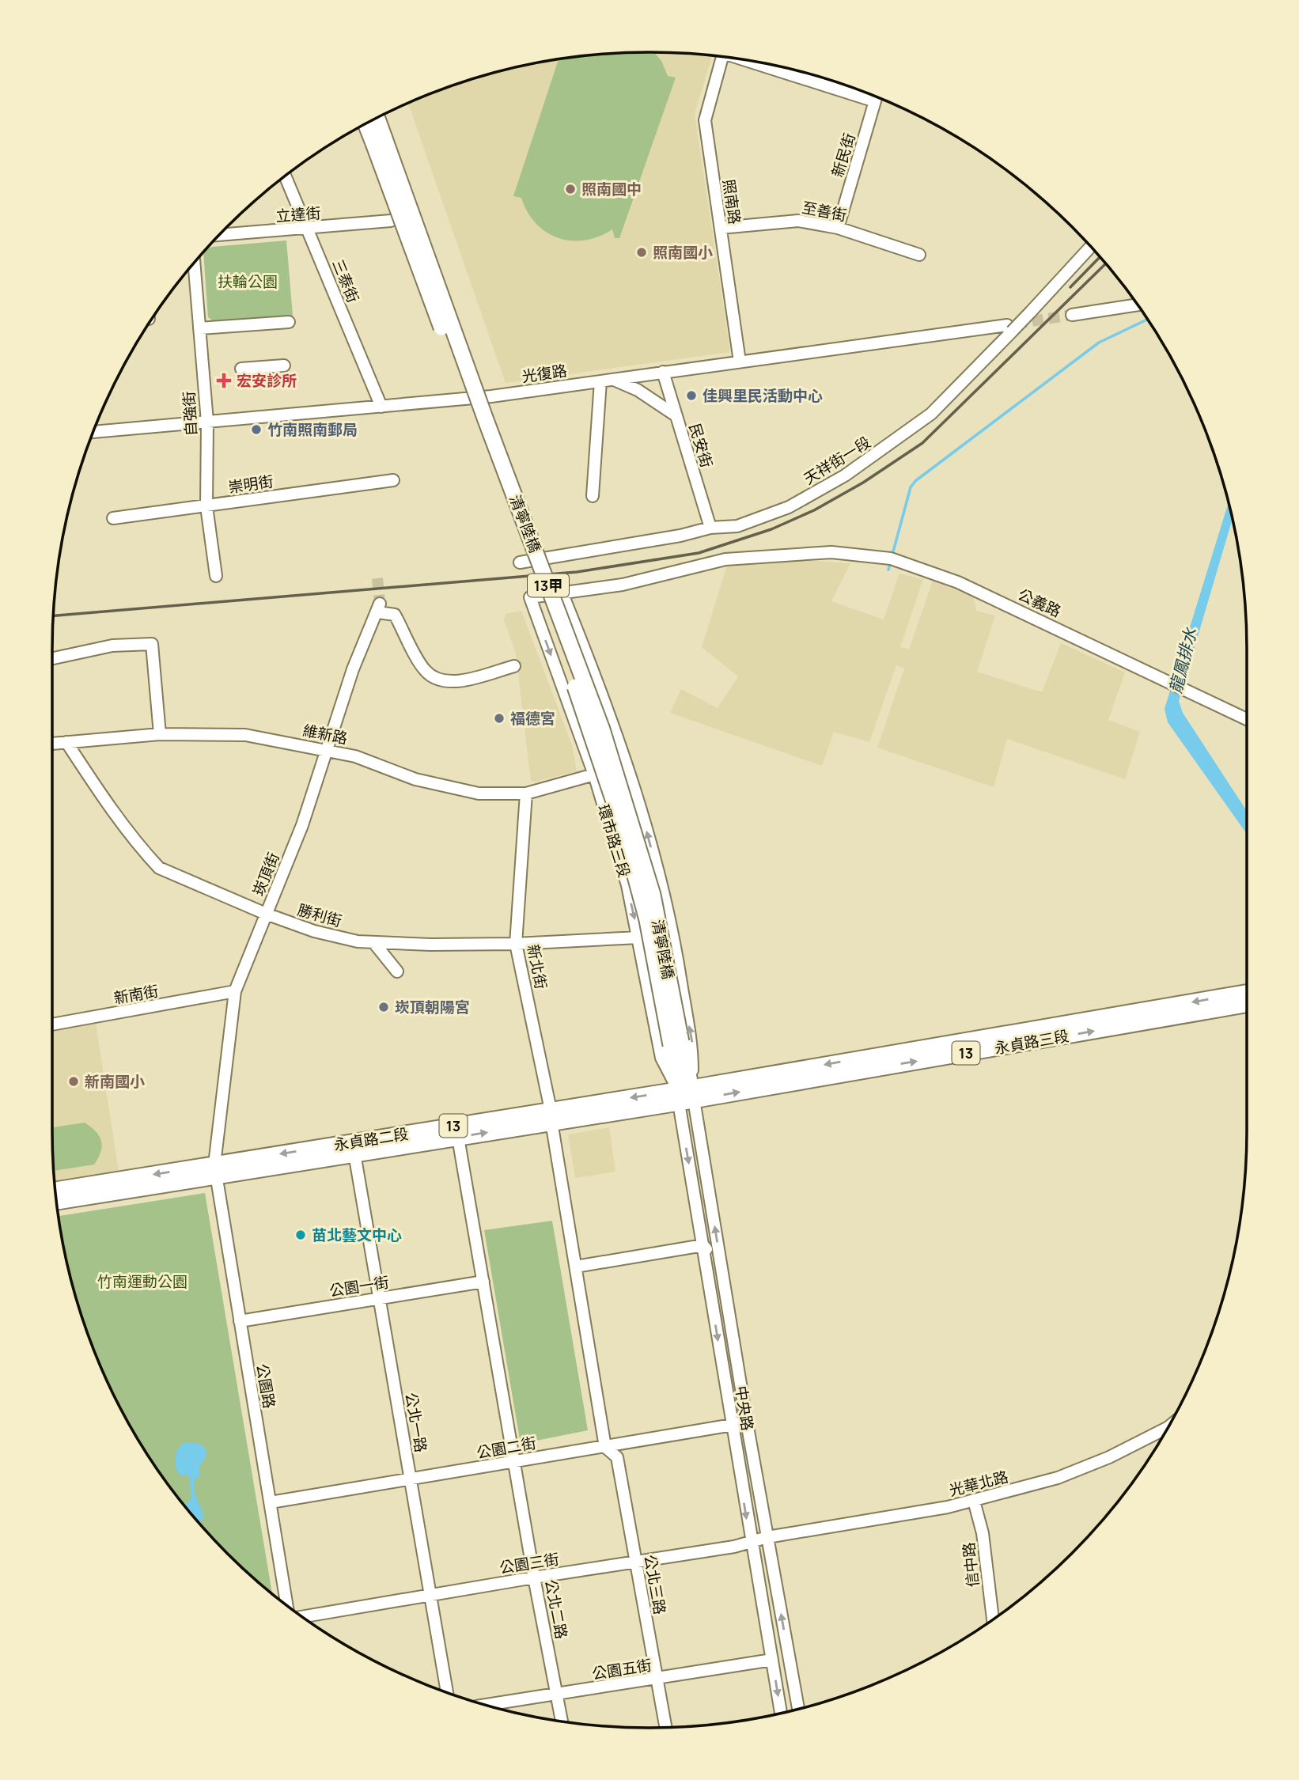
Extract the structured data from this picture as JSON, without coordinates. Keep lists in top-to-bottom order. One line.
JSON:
{"streets":{"main road":["清寧陸橋","13甲","永貞路三段","13","永貞路二段"],"street":["新民街","照南路","至善街","立達街","三泰街","光復路","自強街","民安街","天祥街一段","崇明街","公義路","維新路","環市路三段","崁頂街","勝利街","新北街","新南街","公園一街","公園路","中央路","公北一路","公園二街","光華北路","公園三街","信中路","公北三路","公北二路","公園五街"]},"crossings":[["新民街","至善街"],["照南路","至善街"],["照南路","光復路"],["立達街","三泰街"],["三泰街","光復路"],["光復路","自強街"],["光復路","民安街"],["光復路","天祥街一段"],["自強街","崇明街"],["民安街","天祥街一段"],["清寧陸橋","13甲"],["清寧陸橋","環市路三段"],["清寧陸橋","永貞路三段"],["清寧陸橋","永貞路二段"],["清寧陸橋","中央路"],["公義路","環市路三段"],["維新路","環市路三段"],["維新路","崁頂街"],["維新路","勝利街"],["維新路","新北街"],["環市路三段","勝利街"],["環市路三段","永貞路三段"],["環市路三段","永貞路二段"],["環市路三段","中央路"],["崁頂街","勝利街"],["崁頂街","新南街"],["崁頂街","永貞路二段"],["崁頂街","公園路"],["勝利街","新北街"],["新北街","永貞路二段"],["新北街","公園二街"],["新北街","公北三路"],["永貞路三段","永貞路二段"],["永貞路三段","中央路"],["永貞路二段","公園路"],["永貞路二段","中央路"],["永貞路二段","公北一路"],["永貞路二段","公北二路"],["公園一街","公園路"],["公園一街","公北一路"],["公園一街","公北二路"],["公園路","公園二街"],["中央路","公園二街"],["中央路","光華北路"],["中央路","公園三街"],["中央路","公園五街"],["公北一路","公園二街"],["公北一路","公園三街"],["公園二街","公北三路"],["公園二街","公北二路"],["光華北路","公園三街"],["光華北路","信中路"],["公園三街","公北三路"],["公園三街","公北二路"],["公北三路","公園五街"],["公北二路","公園五街"]],"water":["龍鳳排水"],"parks":["扶輪公園","竹南運動公園"],"places":{"other":["照南國中","照南國小","佳興里民活動中心","竹南照南郵局","福德宮","崁頂朝陽宮","新南國小","苗北藝文中心"],"health":["宏安診所"]}}
